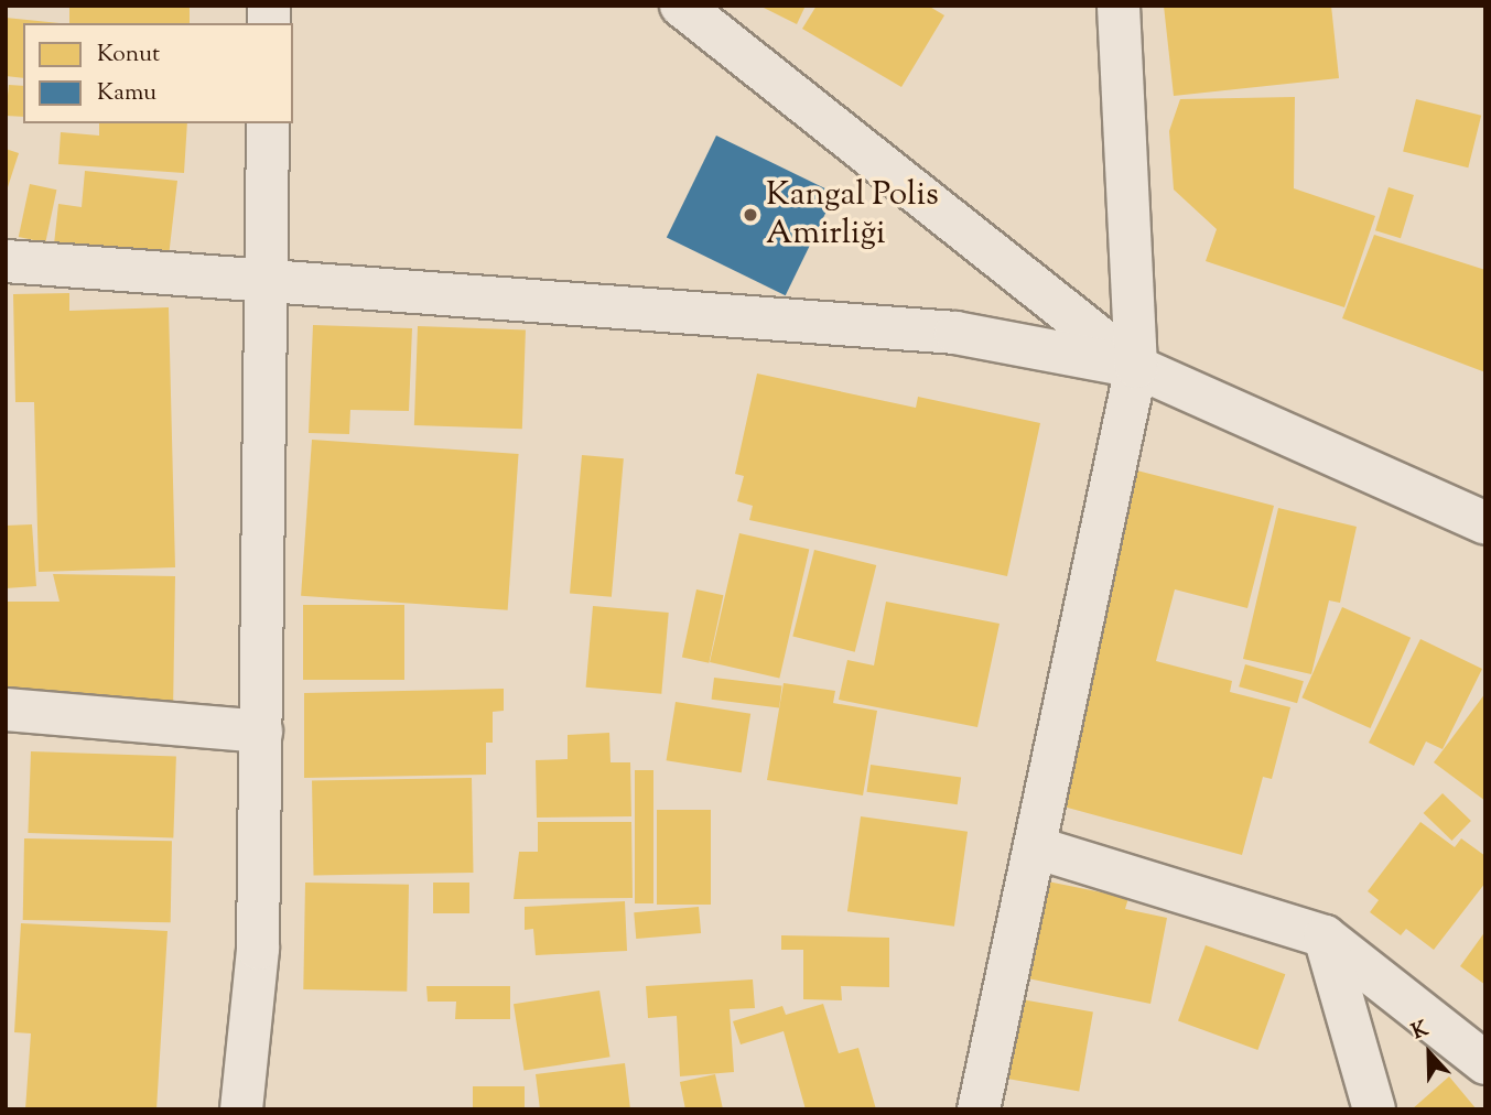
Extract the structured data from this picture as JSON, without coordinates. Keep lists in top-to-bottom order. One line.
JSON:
{"places":["Kangal Polis Amirliği"],"legend":["Konut","Kamu"],"north":"top"}
